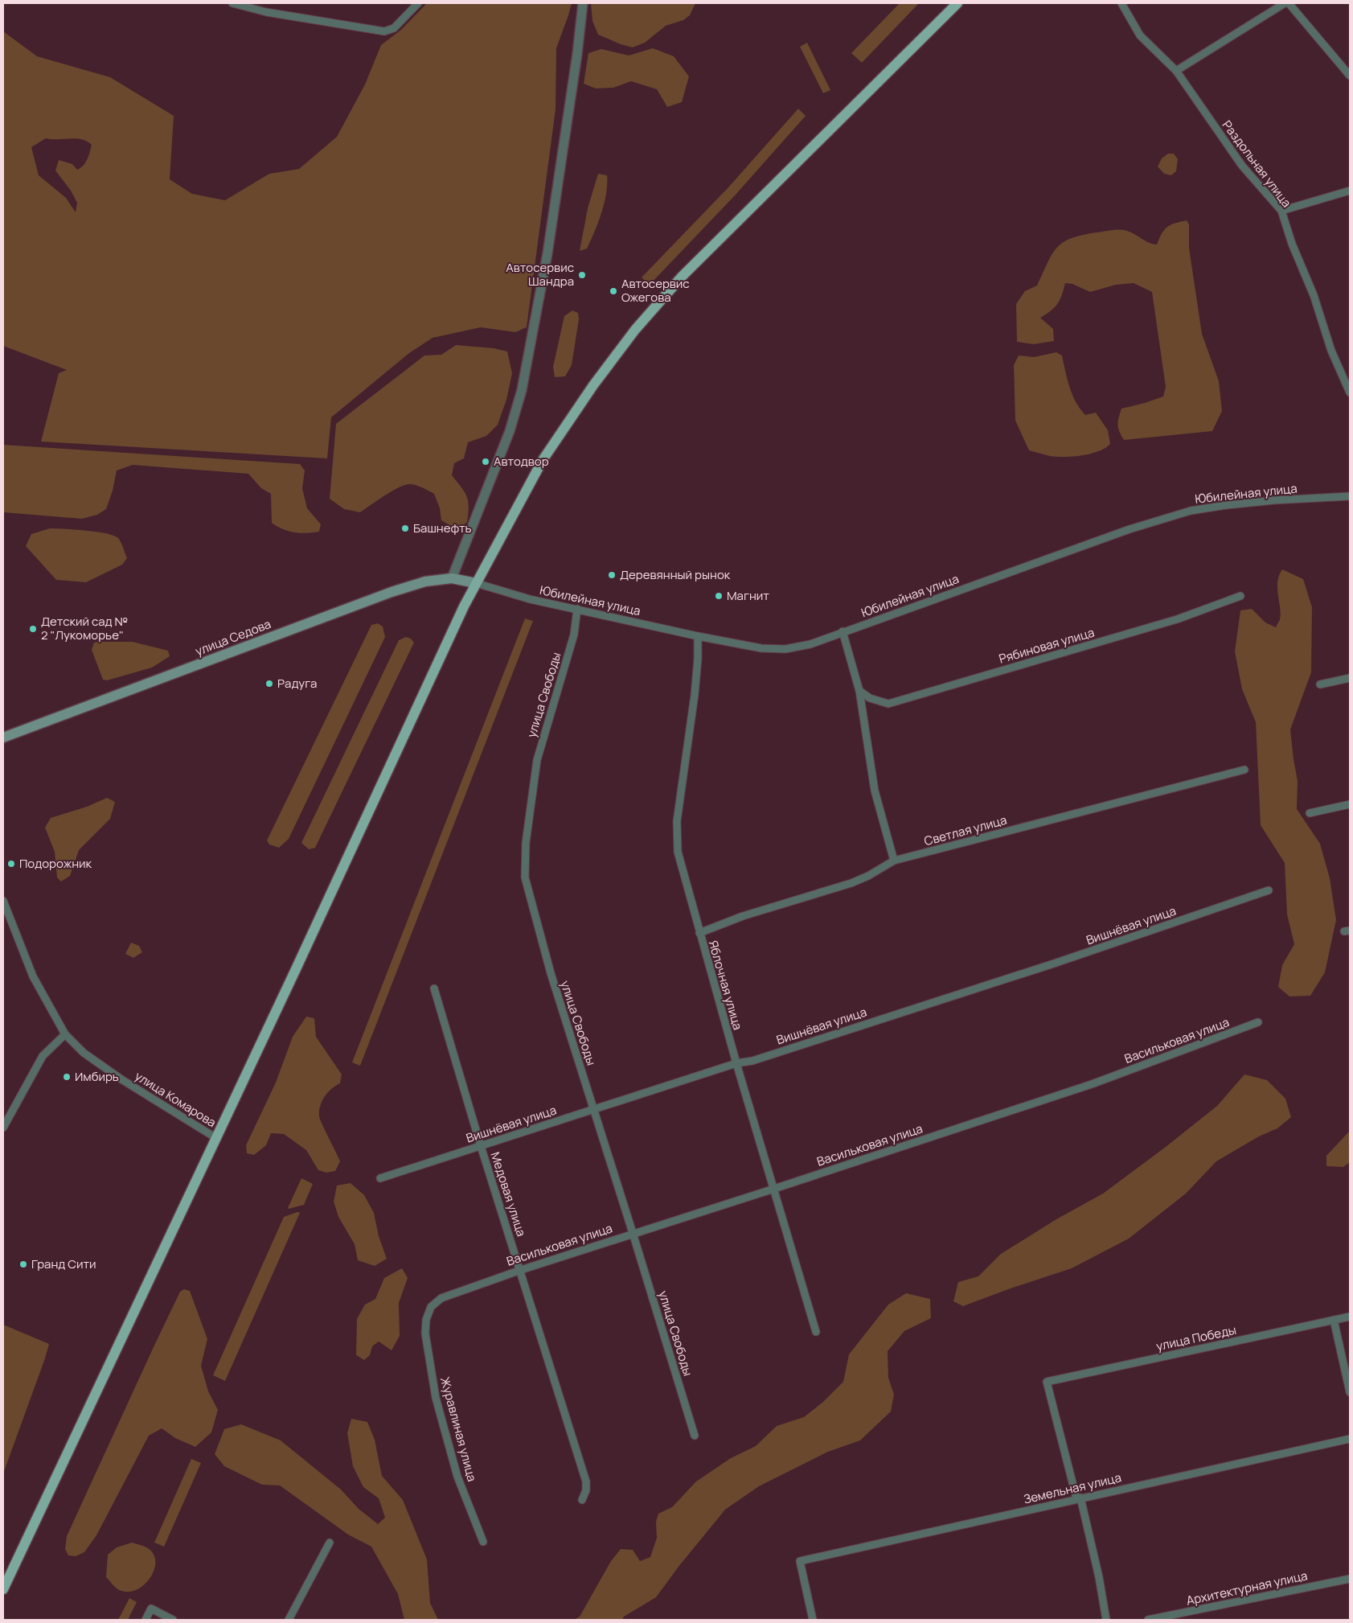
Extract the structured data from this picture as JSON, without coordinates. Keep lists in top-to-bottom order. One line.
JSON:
{"streets":{"main road":["улица Седова"],"street":["Раздольная улица","Юбилейная улица","Рябиновая улица","улица Свободы","Светлая улица","Вишнёвая улица","Яблочная улица","Васильковая улица","улица Комарова","Медовая улица","улица Победы","Журавлиная улица","Земельная улица","Архитектурная улица"]},"crossings":[["Юбилейная улица","улица Седова"],["Юбилейная улица","улица Свободы"],["Юбилейная улица","Яблочная улица"],["улица Свободы","Вишнёвая улица"],["улица Свободы","Васильковая улица"],["Светлая улица","Яблочная улица"],["Вишнёвая улица","Яблочная улица"],["Вишнёвая улица","Медовая улица"],["Яблочная улица","Васильковая улица"],["Васильковая улица","Медовая улица"],["Васильковая улица","Журавлиная улица"],["улица Победы","Земельная улица"]],"places":["Автосервис Шандра","Автосервис Ожегова","Автодвор","Башнефть","Деревянный рынок","Магнит","Детский сад № 2 \"Лукоморье\"","Радуга","Подорожник","Имбирь","Гранд Сити"]}
